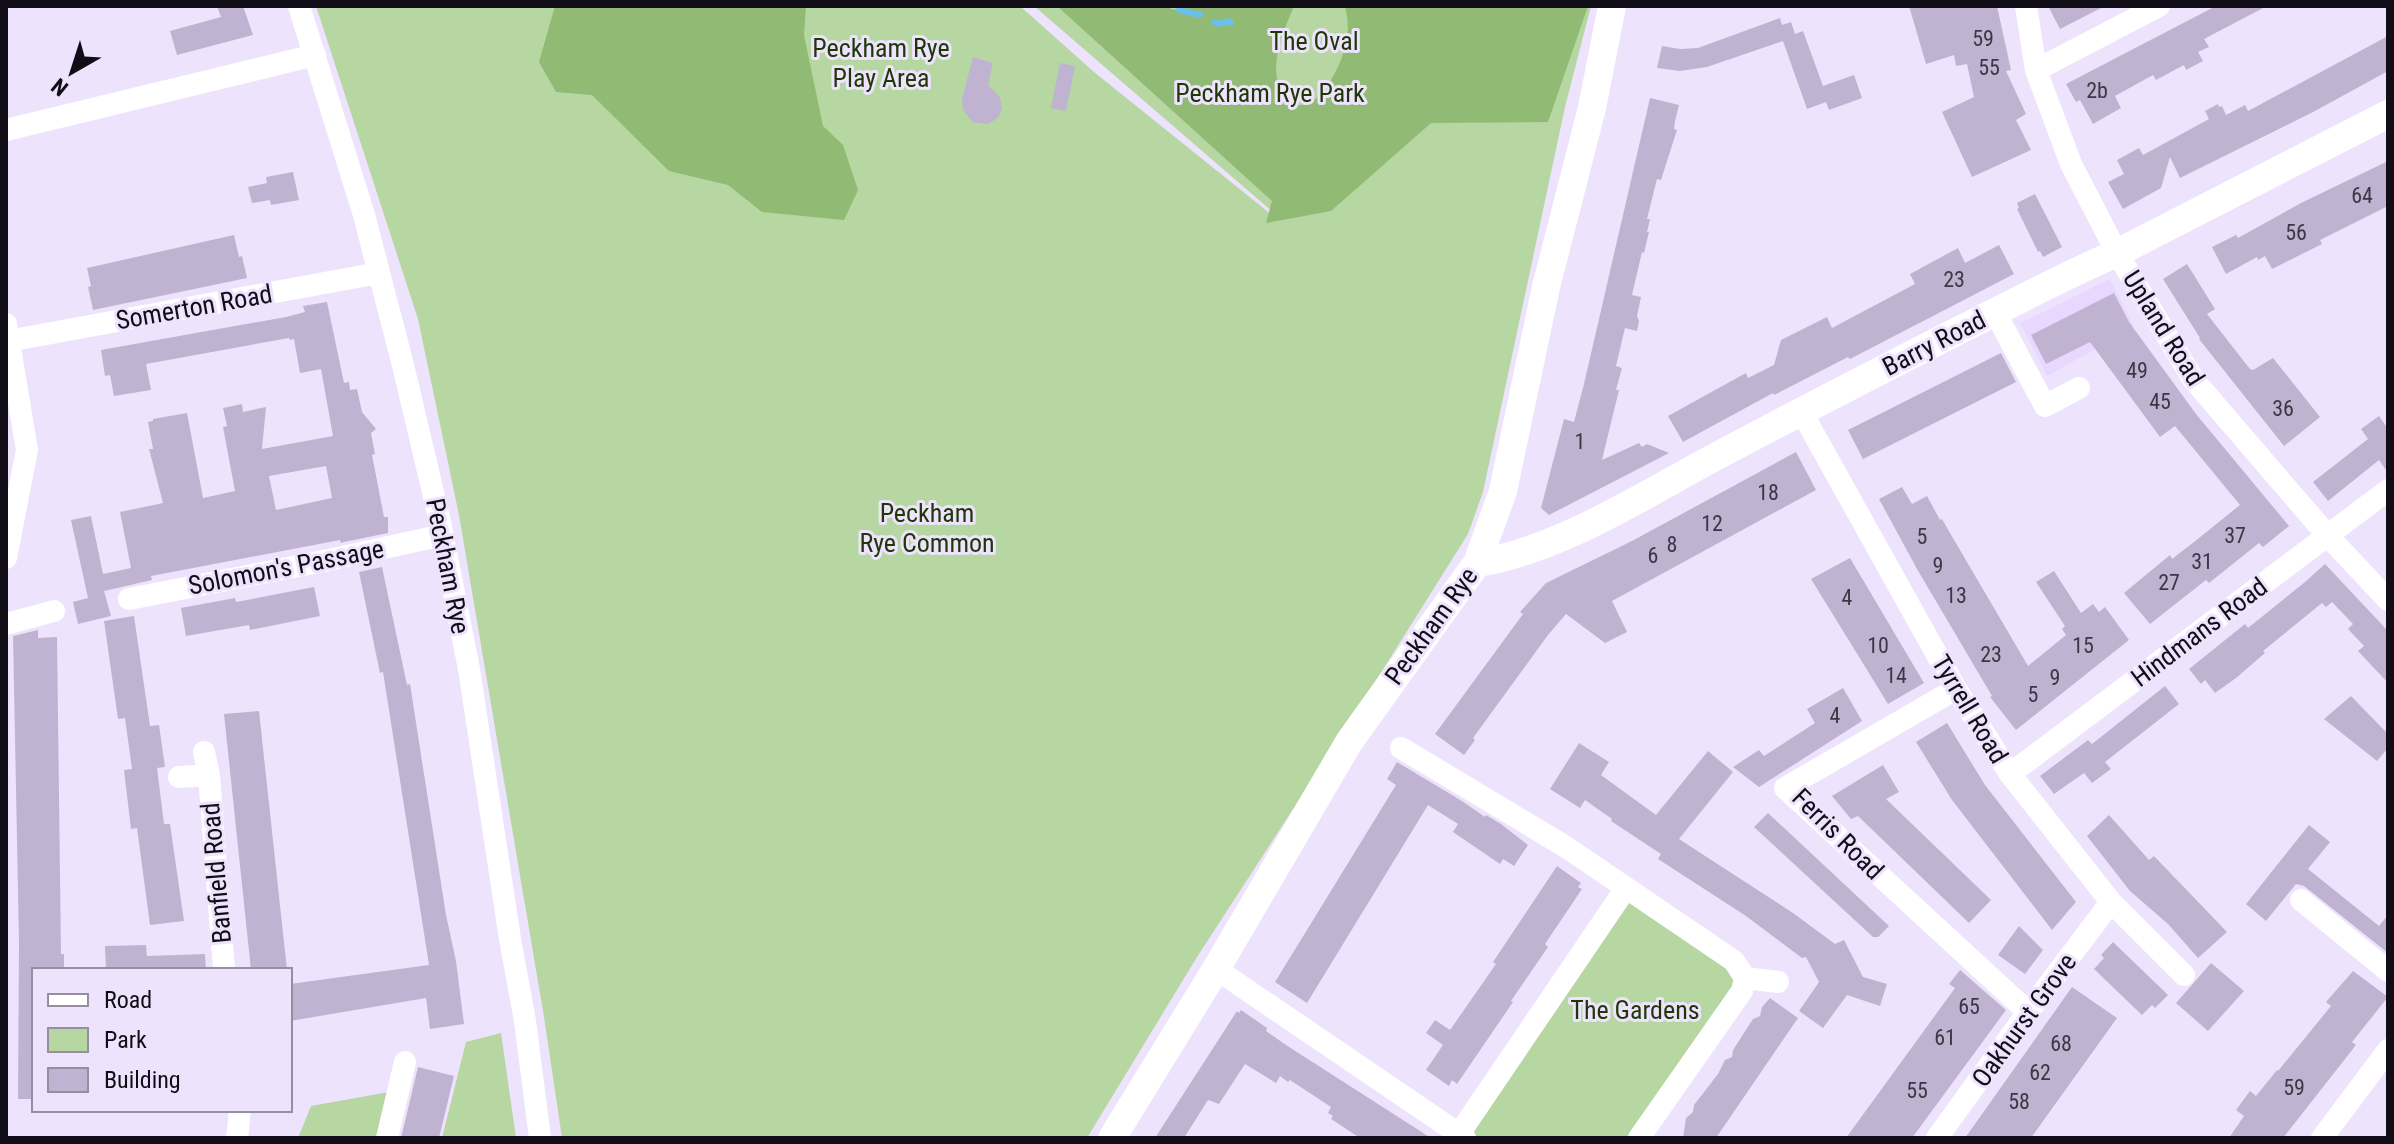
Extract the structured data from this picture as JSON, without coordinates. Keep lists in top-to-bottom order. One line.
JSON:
{"streets":{"main road":["Barry Road","Peckham Rye"],"street":["Somerton Road","Upland Road","Solomon's Passage","Hindmans Road","Tyrrell Road","Ferris Road","Banfield Road","Oakhurst Grove"]},"crossings":[["Somerton Road","Peckham Rye"],["Upland Road","Barry Road"],["Upland Road","Hindmans Road"],["Barry Road","Peckham Rye"],["Barry Road","Tyrrell Road"],["Peckham Rye","Solomon's Passage"],["Hindmans Road","Tyrrell Road"],["Tyrrell Road","Ferris Road"],["Tyrrell Road","Oakhurst Grove"],["Ferris Road","Oakhurst Grove"]],"parks":["The Oval","Peckham Rye Play Area","Peckham Rye Park","Peckham Rye Common","The Gardens"],"house_numbers":["59","55","2b","64","56","23","49","45","36","1","18","12","37","5","8","6","31","9","27","13","4","10","15","23","14","9","5","4","65","61","68","62","59","55","58"],"legend":["Road","Park","Building"],"north":"bottom left"}
